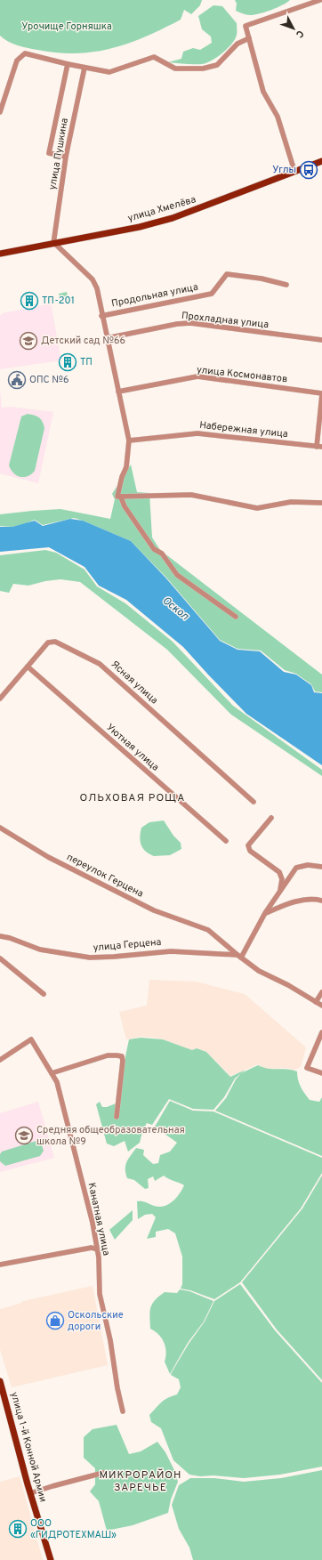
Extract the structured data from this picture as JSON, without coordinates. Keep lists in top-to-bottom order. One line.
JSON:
{"streets":{"main road":["улица Хмелёва","улица 1-й Конной Армии"],"street":["улица Пушкина","Продольная улица","Прохладная улица","улица Космонавтов","Набережная улица","Ясная улица","Уютная улица","переулок Герцена","улица Герцена","Канатная улица"]},"crossings":[["улица Пушкина","улица Хмелёва"],["Ясная улица","Уютная улица"],["переулок Герцена","улица Герцена"]],"districts":["ОЛЬХОВАЯ РОЩА","МИКРОРАЙОН ЗАРЕЧЬЕ"],"water":["Оскол"],"parks":["Урочище Горняшка"],"places":{"bus stop":["Углы"],"building":["ТП-201","ТП","ООО «ГИДРОТЕХМАШ»"],"school or university":["Детский сад №66","Средняя общеобразовательная школа №9"],"public building":["ОПС №6"],"shop":["Оскольские дороги"]},"north":"bottom right"}
